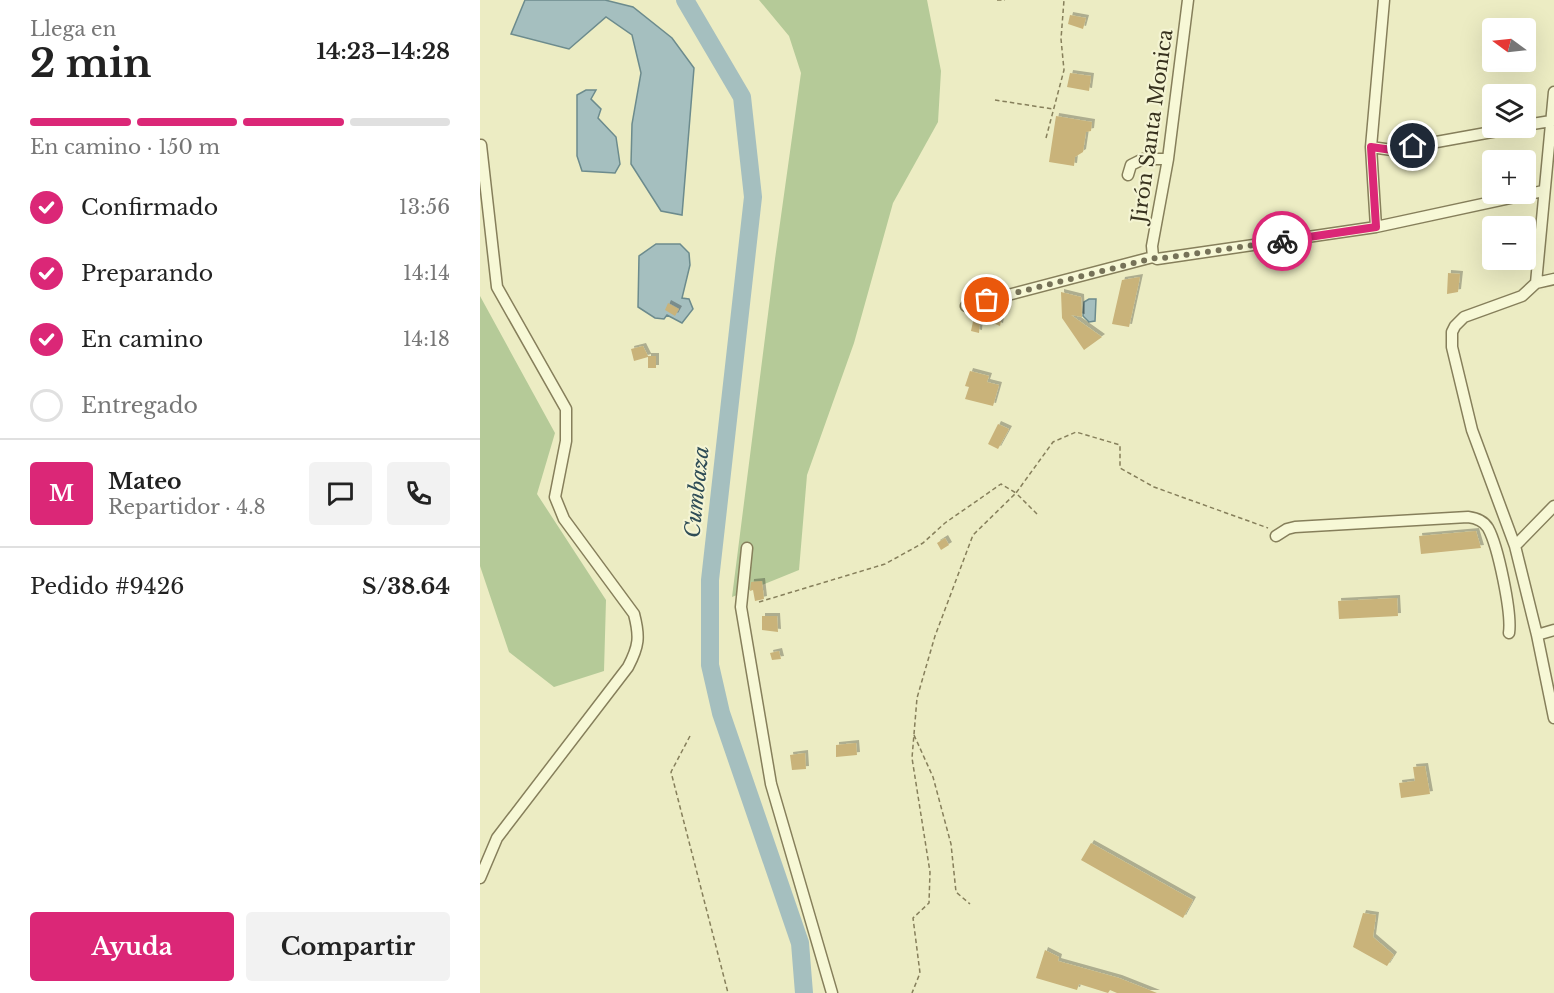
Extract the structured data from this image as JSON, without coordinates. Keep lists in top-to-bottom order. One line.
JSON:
{"streets":{"street":["Jirón Santa Monica"]},"water":["Cumbaza"],"north":"left","page":{"heading":["2 min","Llega en","14:23–14:28"],"panel":["Mateo","Repartidor · 4.8","Pedido #9426","S/38.64"],"map_buttons":["+","−"],"bar":"En camino · 150 m","list":[["Confirmado","13:56"],["Preparando","14:14"],["En camino","14:18"],"Entregado"],"round":"M","buttons":["Ayuda","Compartir"]}}
